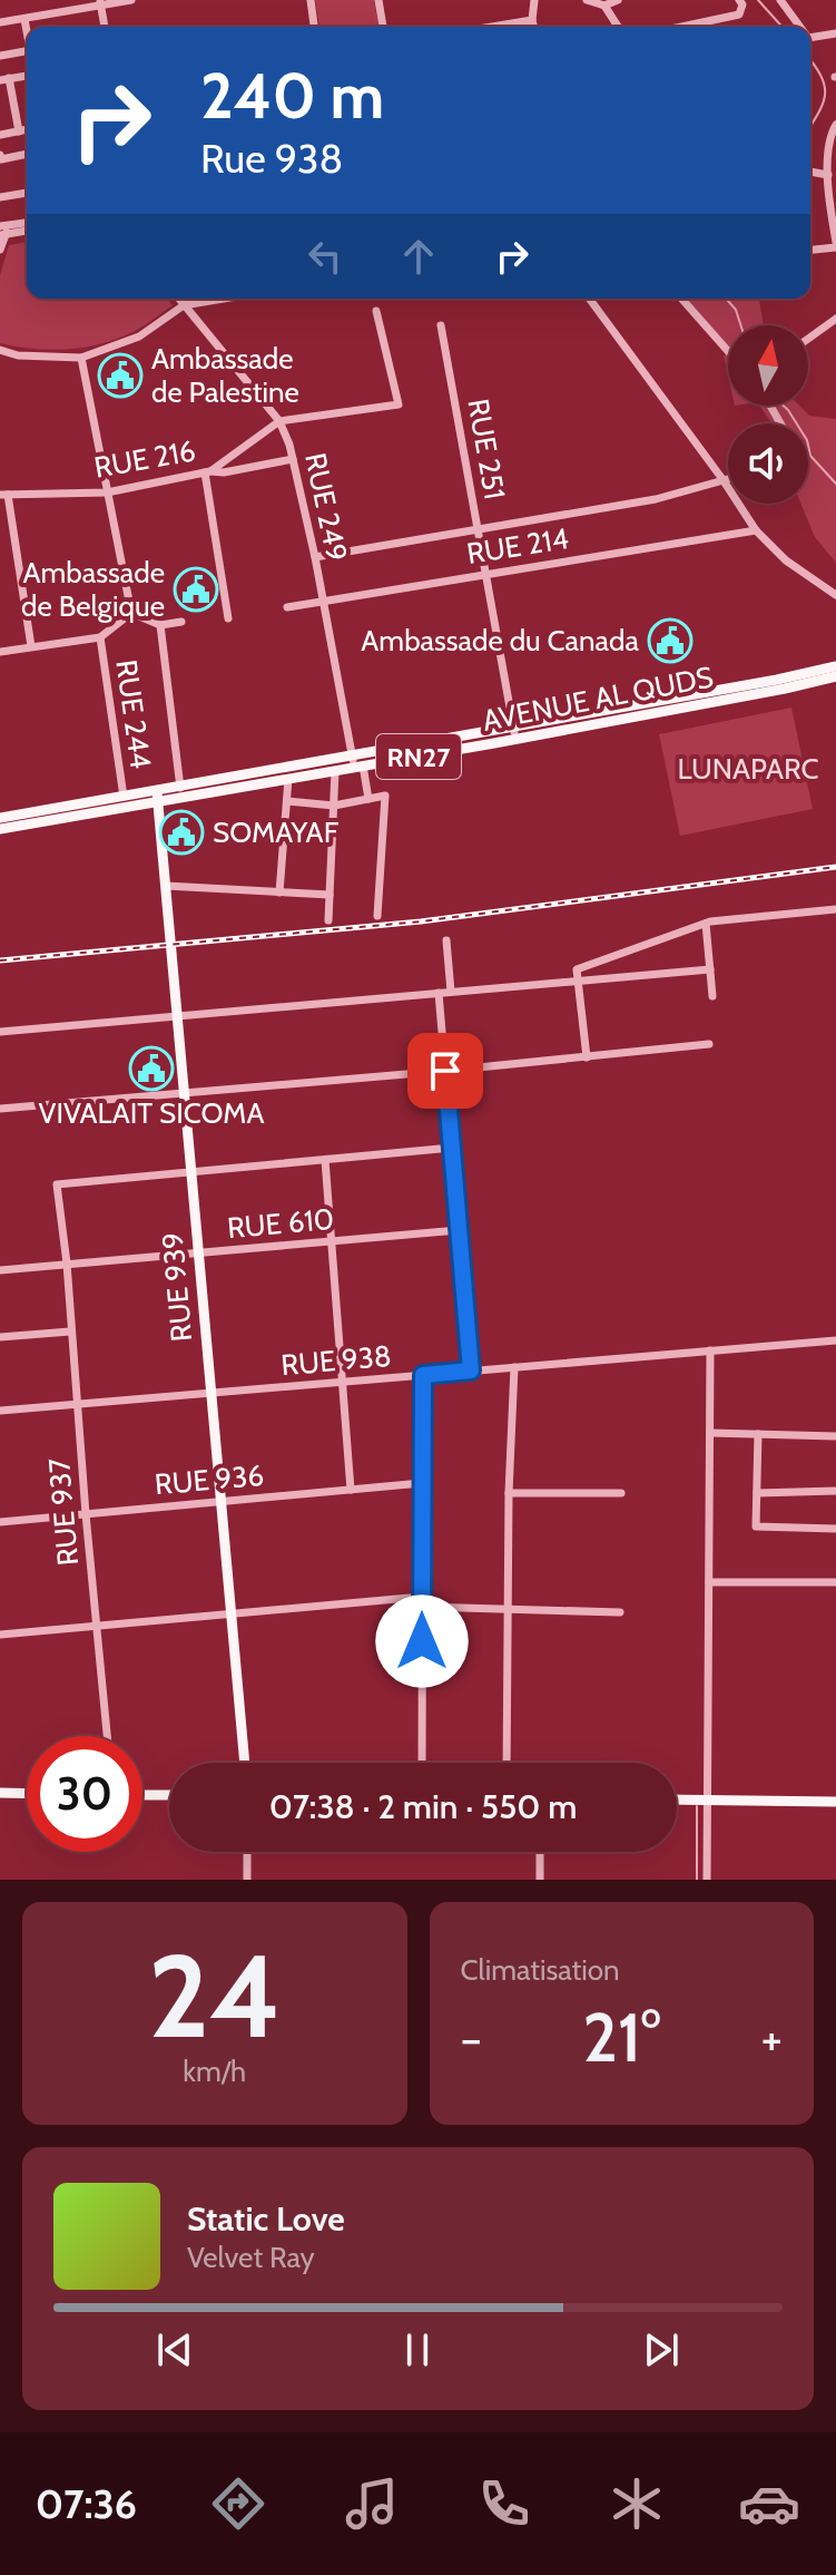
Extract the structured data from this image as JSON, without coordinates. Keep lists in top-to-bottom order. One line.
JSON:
{"streets":{"main road":["AVENUE AL QUDS","RN27","RUE 939"],"street":["RUE 251","RUE 216","RUE 249","RUE 214","RUE 244","RUE 610","RUE 938","RUE 936","RUE 937"]},"crossings":[["RUE 251","RUE 214"],["RUE 251","AVENUE AL QUDS"],["RUE 216","RUE 249"],["RUE 249","RUE 214"],["RUE 249","AVENUE AL QUDS"],["AVENUE AL QUDS","RUE 244"],["AVENUE AL QUDS","RUE 939"],["RUE 610","RUE 939"],["RUE 610","RUE 937"],["RUE 939","RUE 938"],["RUE 939","RUE 936"],["RUE 939","RUE 937"],["RUE 938","RUE 937"],["RUE 936","RUE 937"]],"parks":["LUNAPARC"],"places":{"public building":["Ambassade de Palestine","Ambassade de Belgique","Ambassade du Canada","SOMAYAF","VIVALAIT SICOMA"]},"north":"top","page":{"turn":["240 m","Rue 938"],"limit":"30","trip":"07:38 · 2 min · 550 m","tile":[["24","km/h"],"Climatisation"],"heat":["−","21°","+"],"song":["Static Love","Velvet Ray"],"tabs":"07:36"}}
